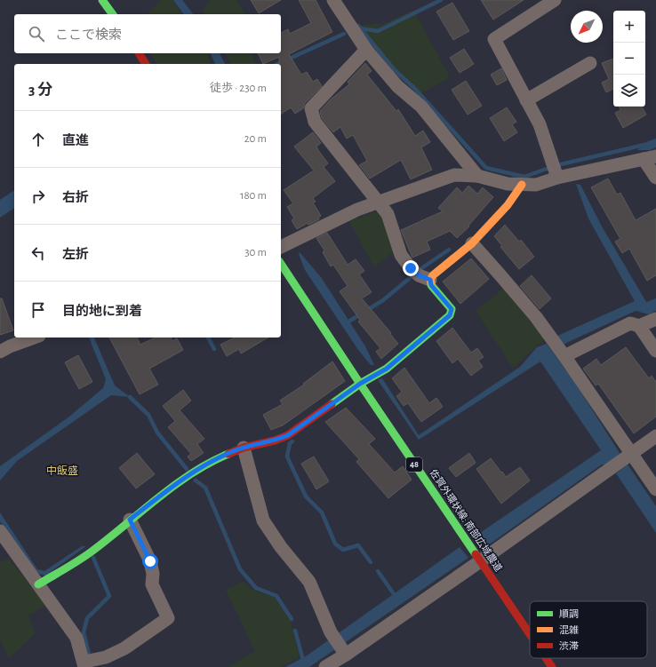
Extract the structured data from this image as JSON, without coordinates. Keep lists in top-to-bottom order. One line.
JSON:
{"streets":{"street":["48","佐賀外環状線; 南部広域農道"]},"districts":["中飯盛"],"legend":["順調","混雑","渋滞"],"north":"bottom left","page":{"map_buttons":["+","−"],"search":"ここで検索","heading":["3 分","徒歩 · 230 m"],"list":[["直進","20 m"],["右折","180 m"],["左折","30 m"],"目的地に到着"]}}
